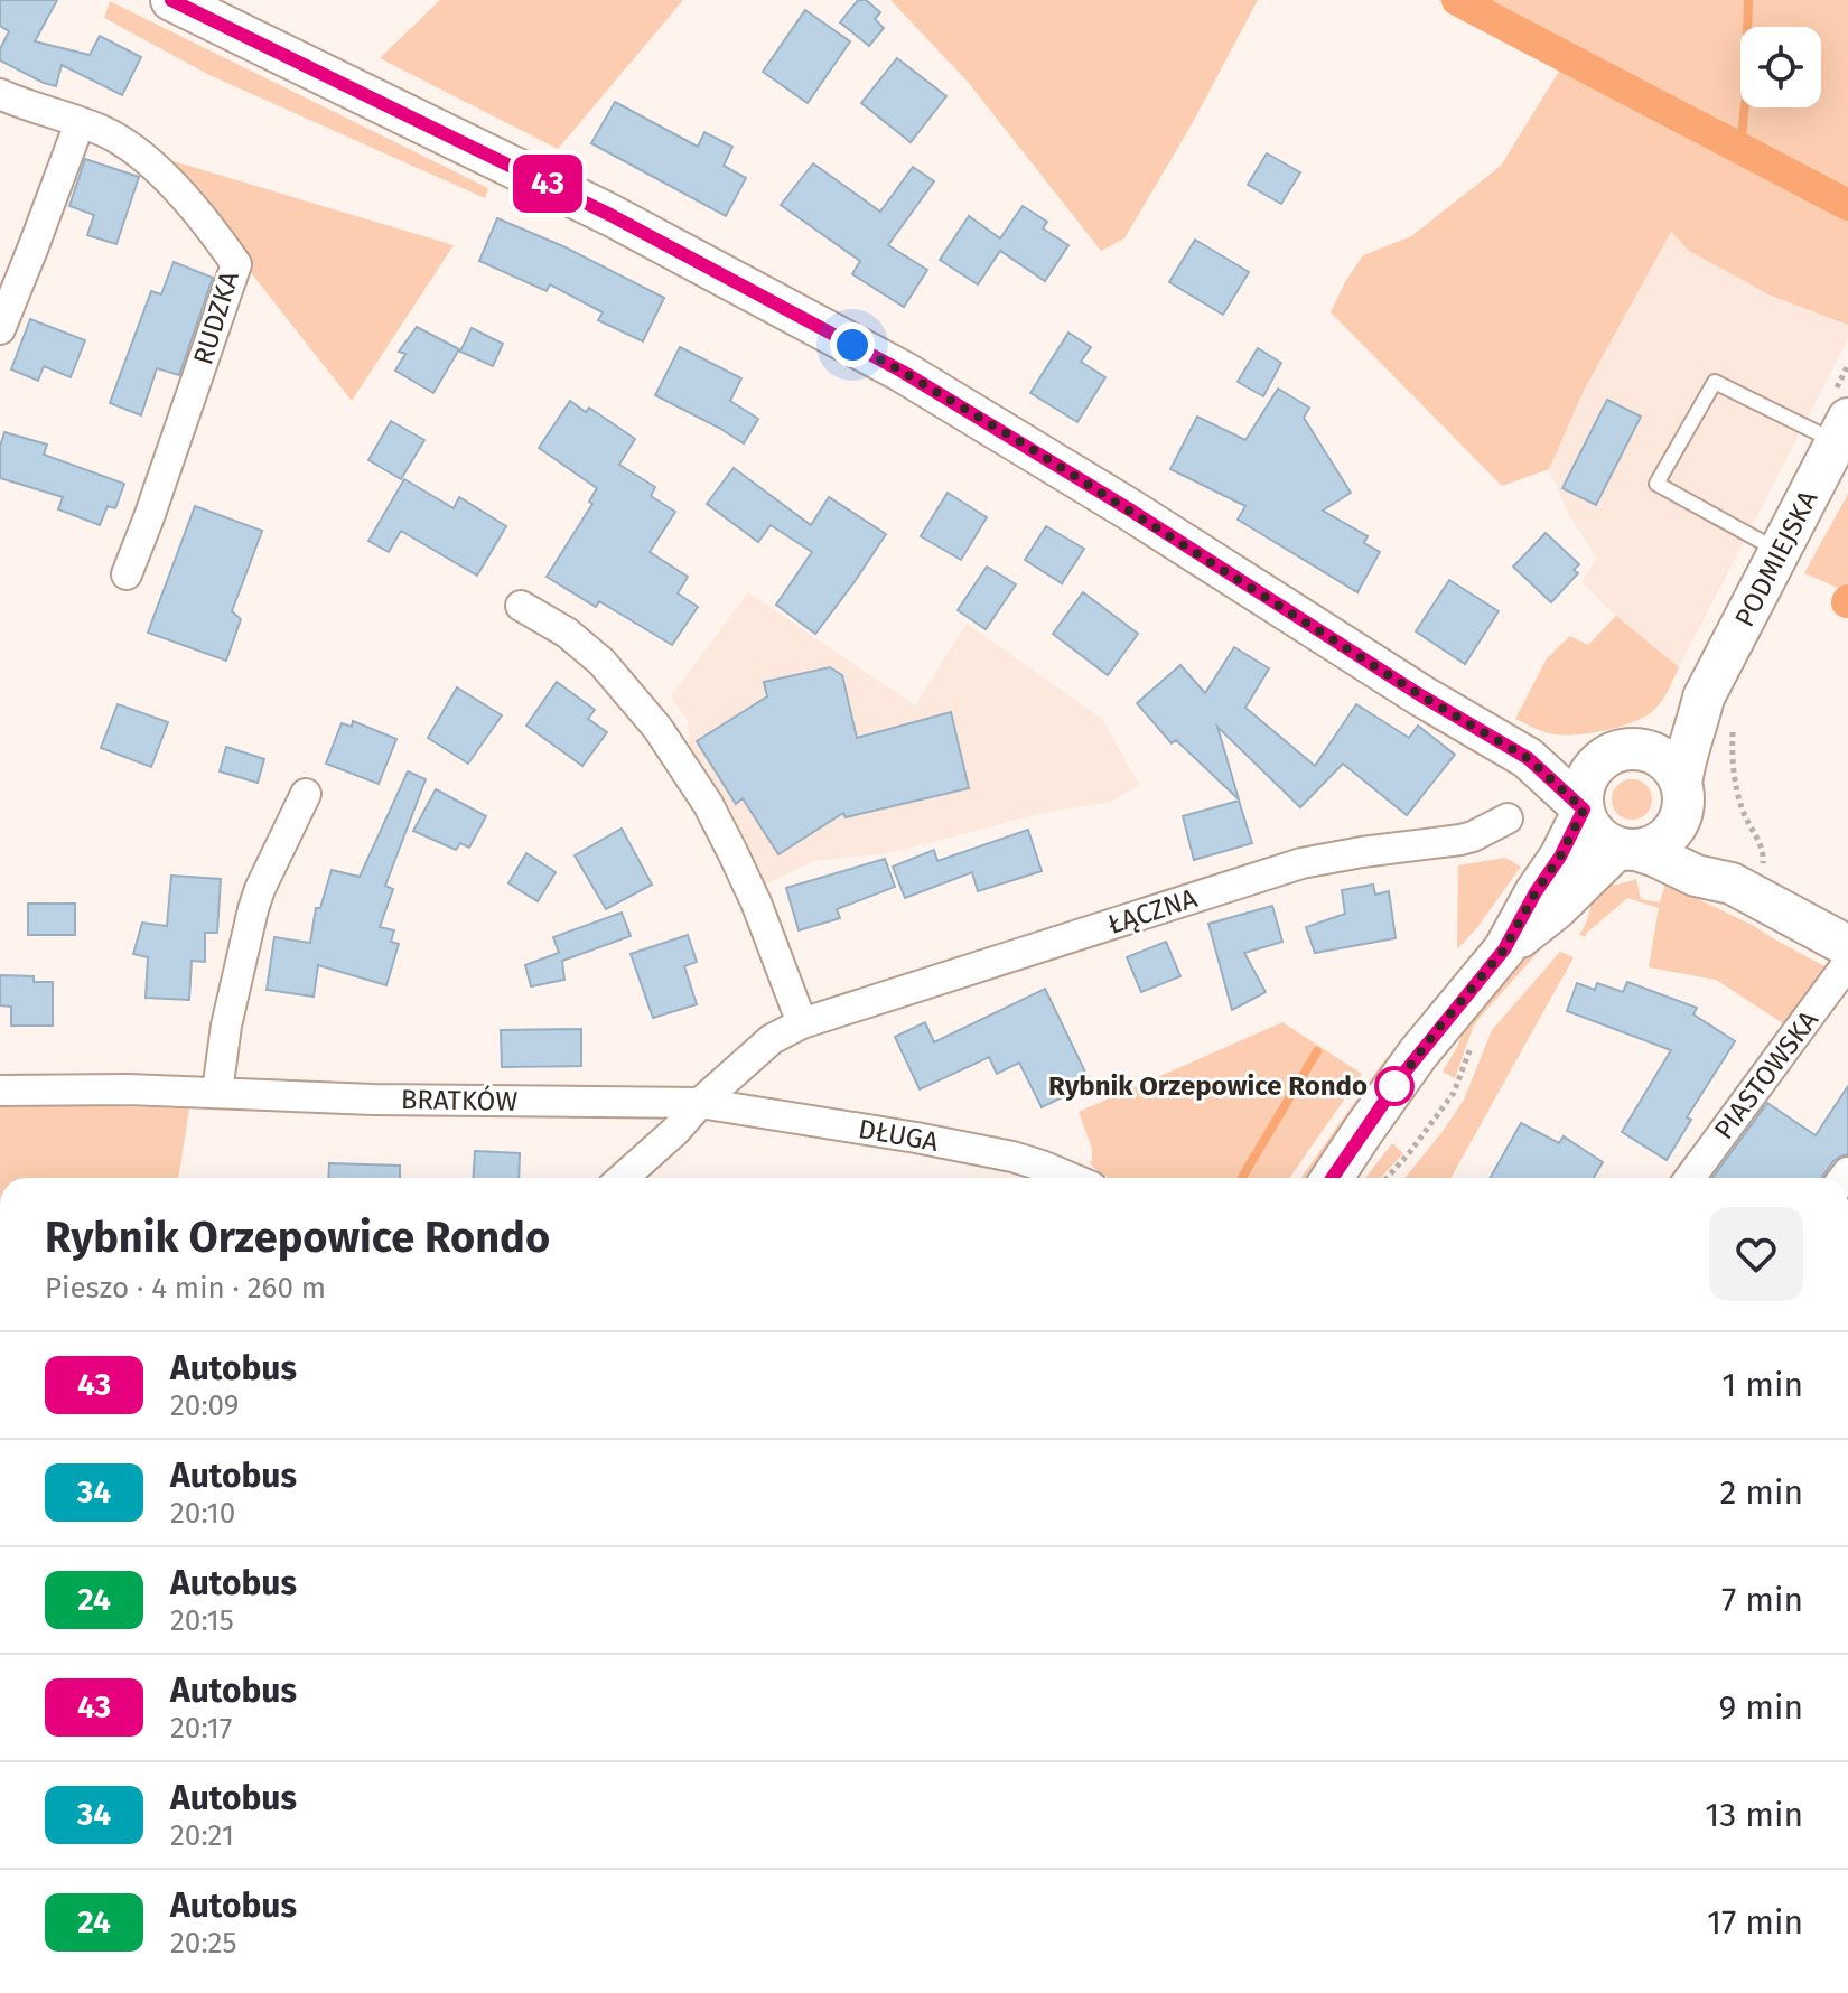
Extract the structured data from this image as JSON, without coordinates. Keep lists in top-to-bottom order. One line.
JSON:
{"streets":{"main road":["PODMIEJSKA"],"street":["RUDZKA","ŁĄCZNA","PIASTOWSKA","BRATKÓW","DŁUGA"]},"crossings":[["ŁĄCZNA","BRATKÓW"],["ŁĄCZNA","DŁUGA"],["BRATKÓW","DŁUGA"]],"places":["Rybnik Orzepowice Rondo"],"lines":["bus line 43"],"page":{"on_map":"43","heading":["Rybnik Orzepowice Rondo","Pieszo · 4 min · 260 m"],"list":[{"mark":"43","name":"Autobus","note":"20:09","value":"1 min"},{"mark":"34","name":"Autobus","note":"20:10","value":"2 min"},{"mark":"24","name":"Autobus","note":"20:15","value":"7 min"},{"mark":"43","name":"Autobus","note":"20:17","value":"9 min"},{"mark":"34","name":"Autobus","note":"20:21","value":"13 min"},{"mark":"24","name":"Autobus","note":"20:25","value":"17 min"}]}}
